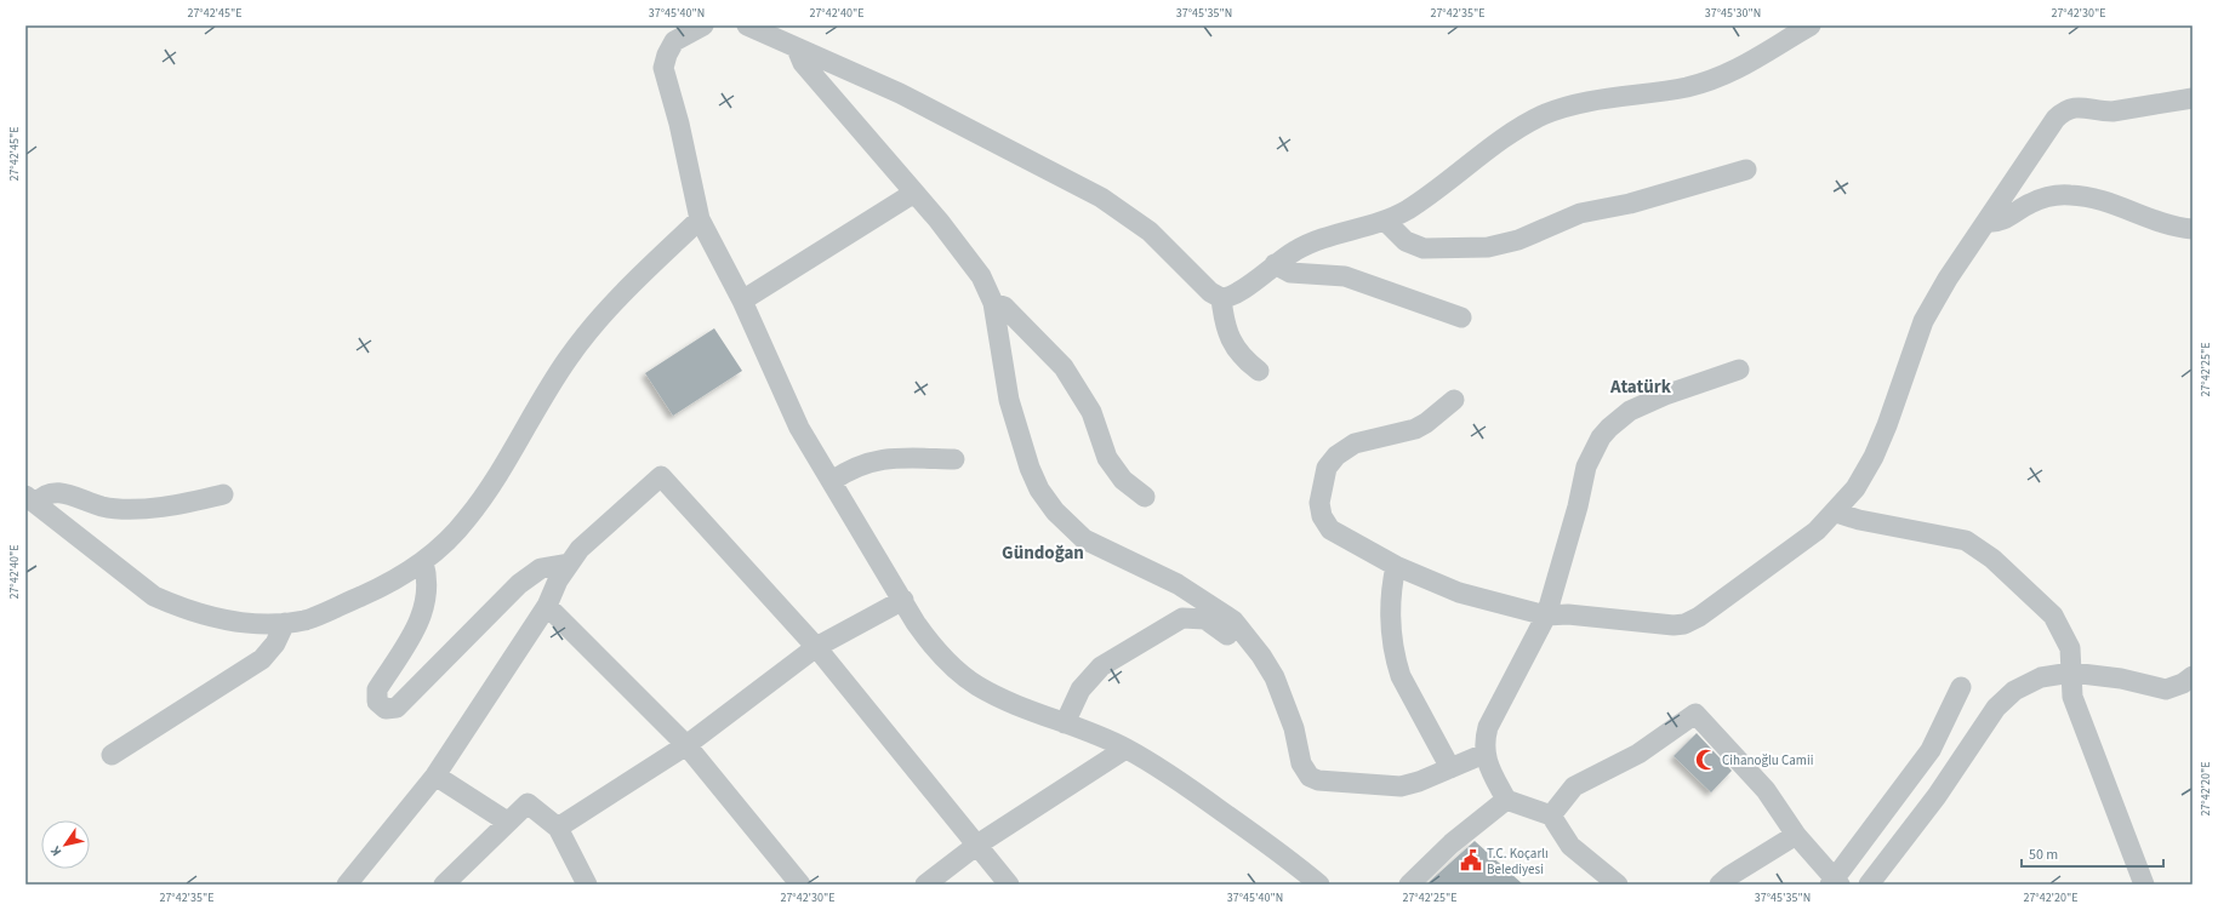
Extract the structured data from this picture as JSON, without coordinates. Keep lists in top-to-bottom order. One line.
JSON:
{"districts":["Atatürk","Gündoğan"],"places":{"mosque":["Cihanoğlu Camii"],"public building":["T.C. Koçarlı Belediyesi"]},"scale_bar":"50 m","north":"bottom left","coordinates":["27°42'45\"E","37°45'40\"N","27°42'40\"E","37°45'35\"N","27°42'35\"E","37°45'30\"N","27°42'30\"E","27°42'25\"E","27°42'20\"E"]}
